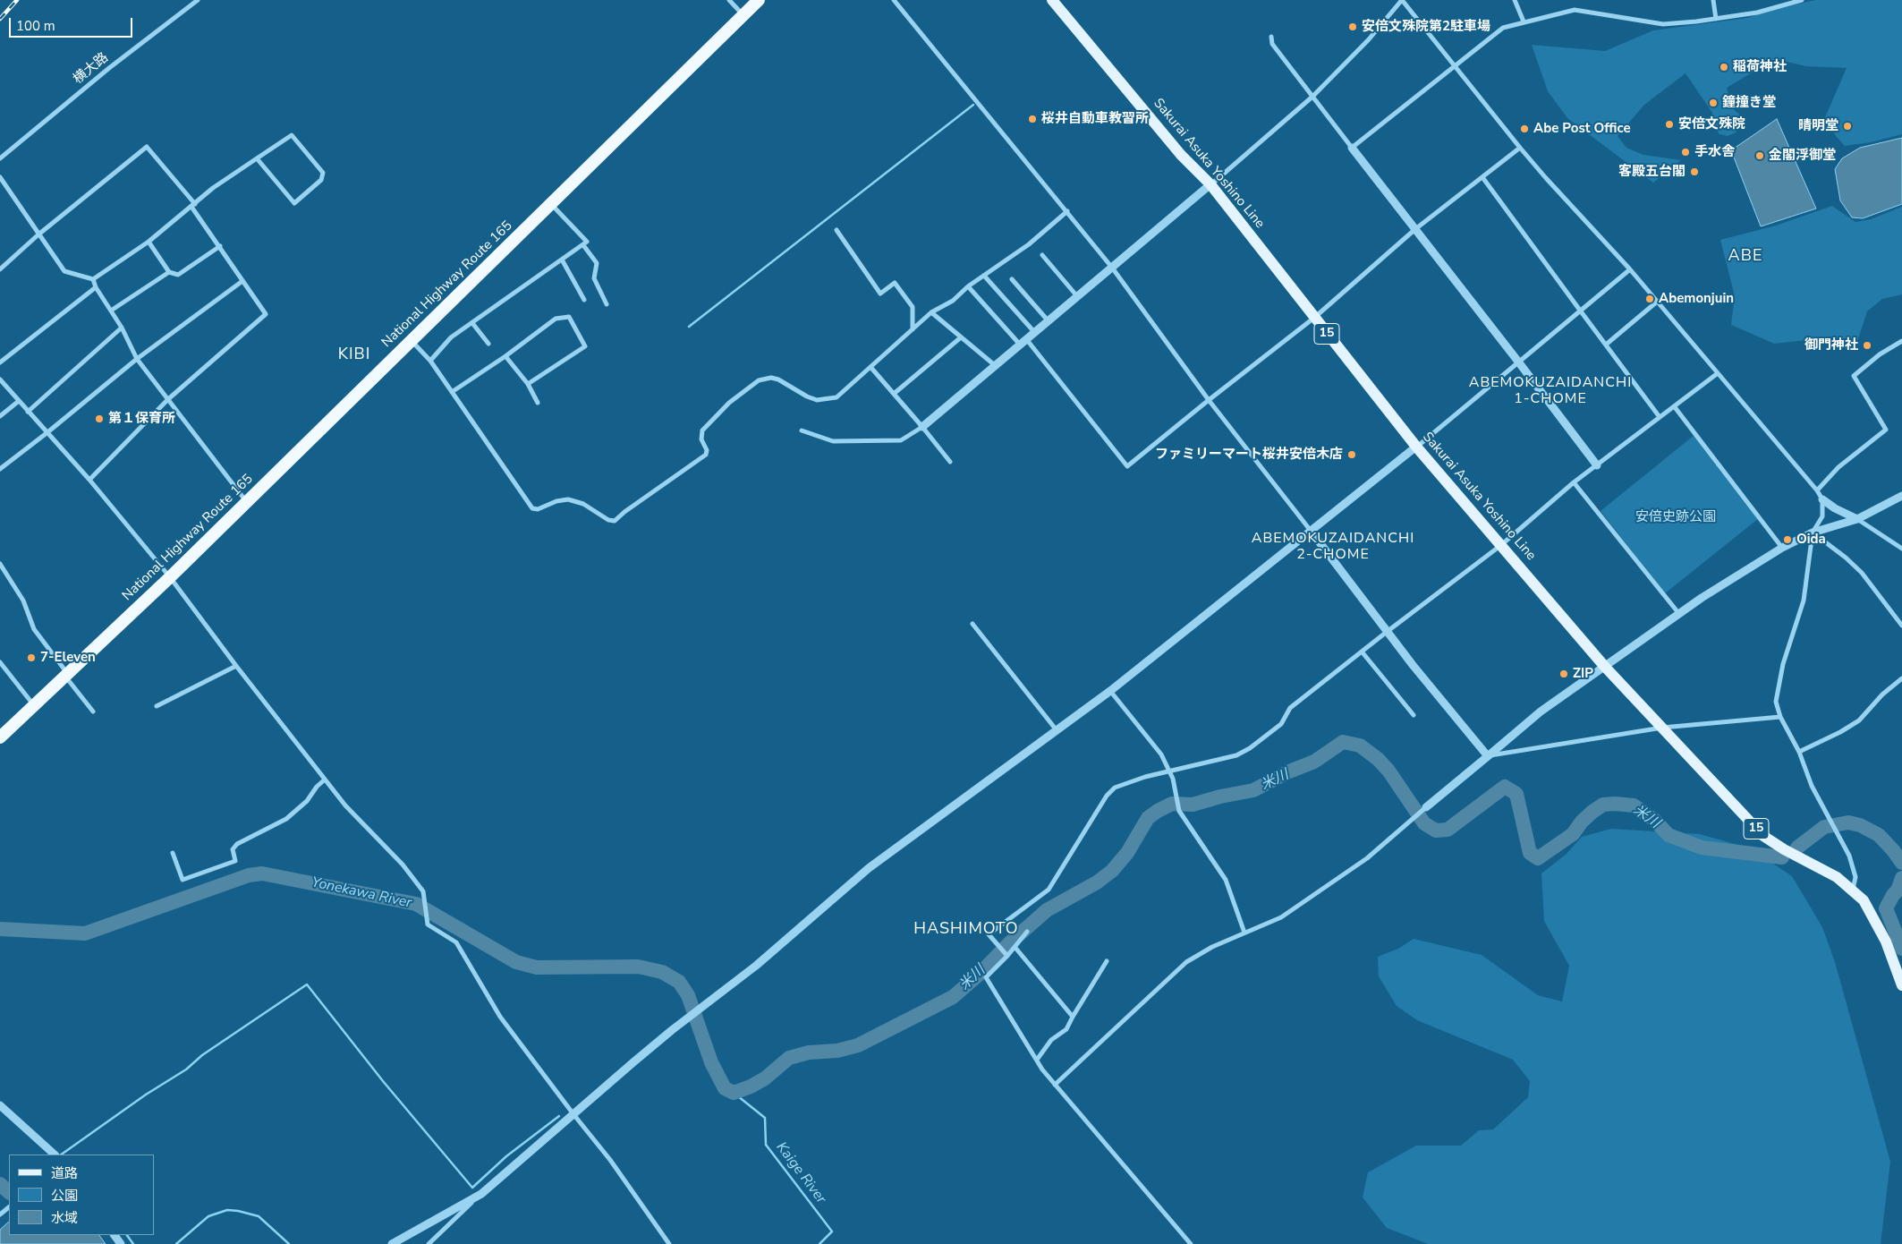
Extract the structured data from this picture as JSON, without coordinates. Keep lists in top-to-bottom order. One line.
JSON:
{"streets":{"highway":["National Highway Route 165"],"main road":["Sakurai Asuka Yoshino Line","15"],"street":["横大路"]},"districts":["ABE","KIBI","ABEMOKUZAIDANCHI 1-CHOME","ABEMOKUZAIDANCHI 2-CHOME","HASHIMOTO"],"water":["米川","Yonekawa River","Kaige River"],"parks":["安倍史跡公園"],"places":["安倍文殊院第2駐車場","稲荷神社","鐘撞き堂","桜井自動車教習所","安倍文殊院","晴明堂","Abe Post Office","手水舎","金閣浮御堂","客殿五台閣","Abemonjuin","御門神社","第１保育所","ファミリーマート桜井安倍木店","Oida","7-Eleven","ZIP"],"legend":["道路","公園","水域"],"scale_bar":"100 m"}
